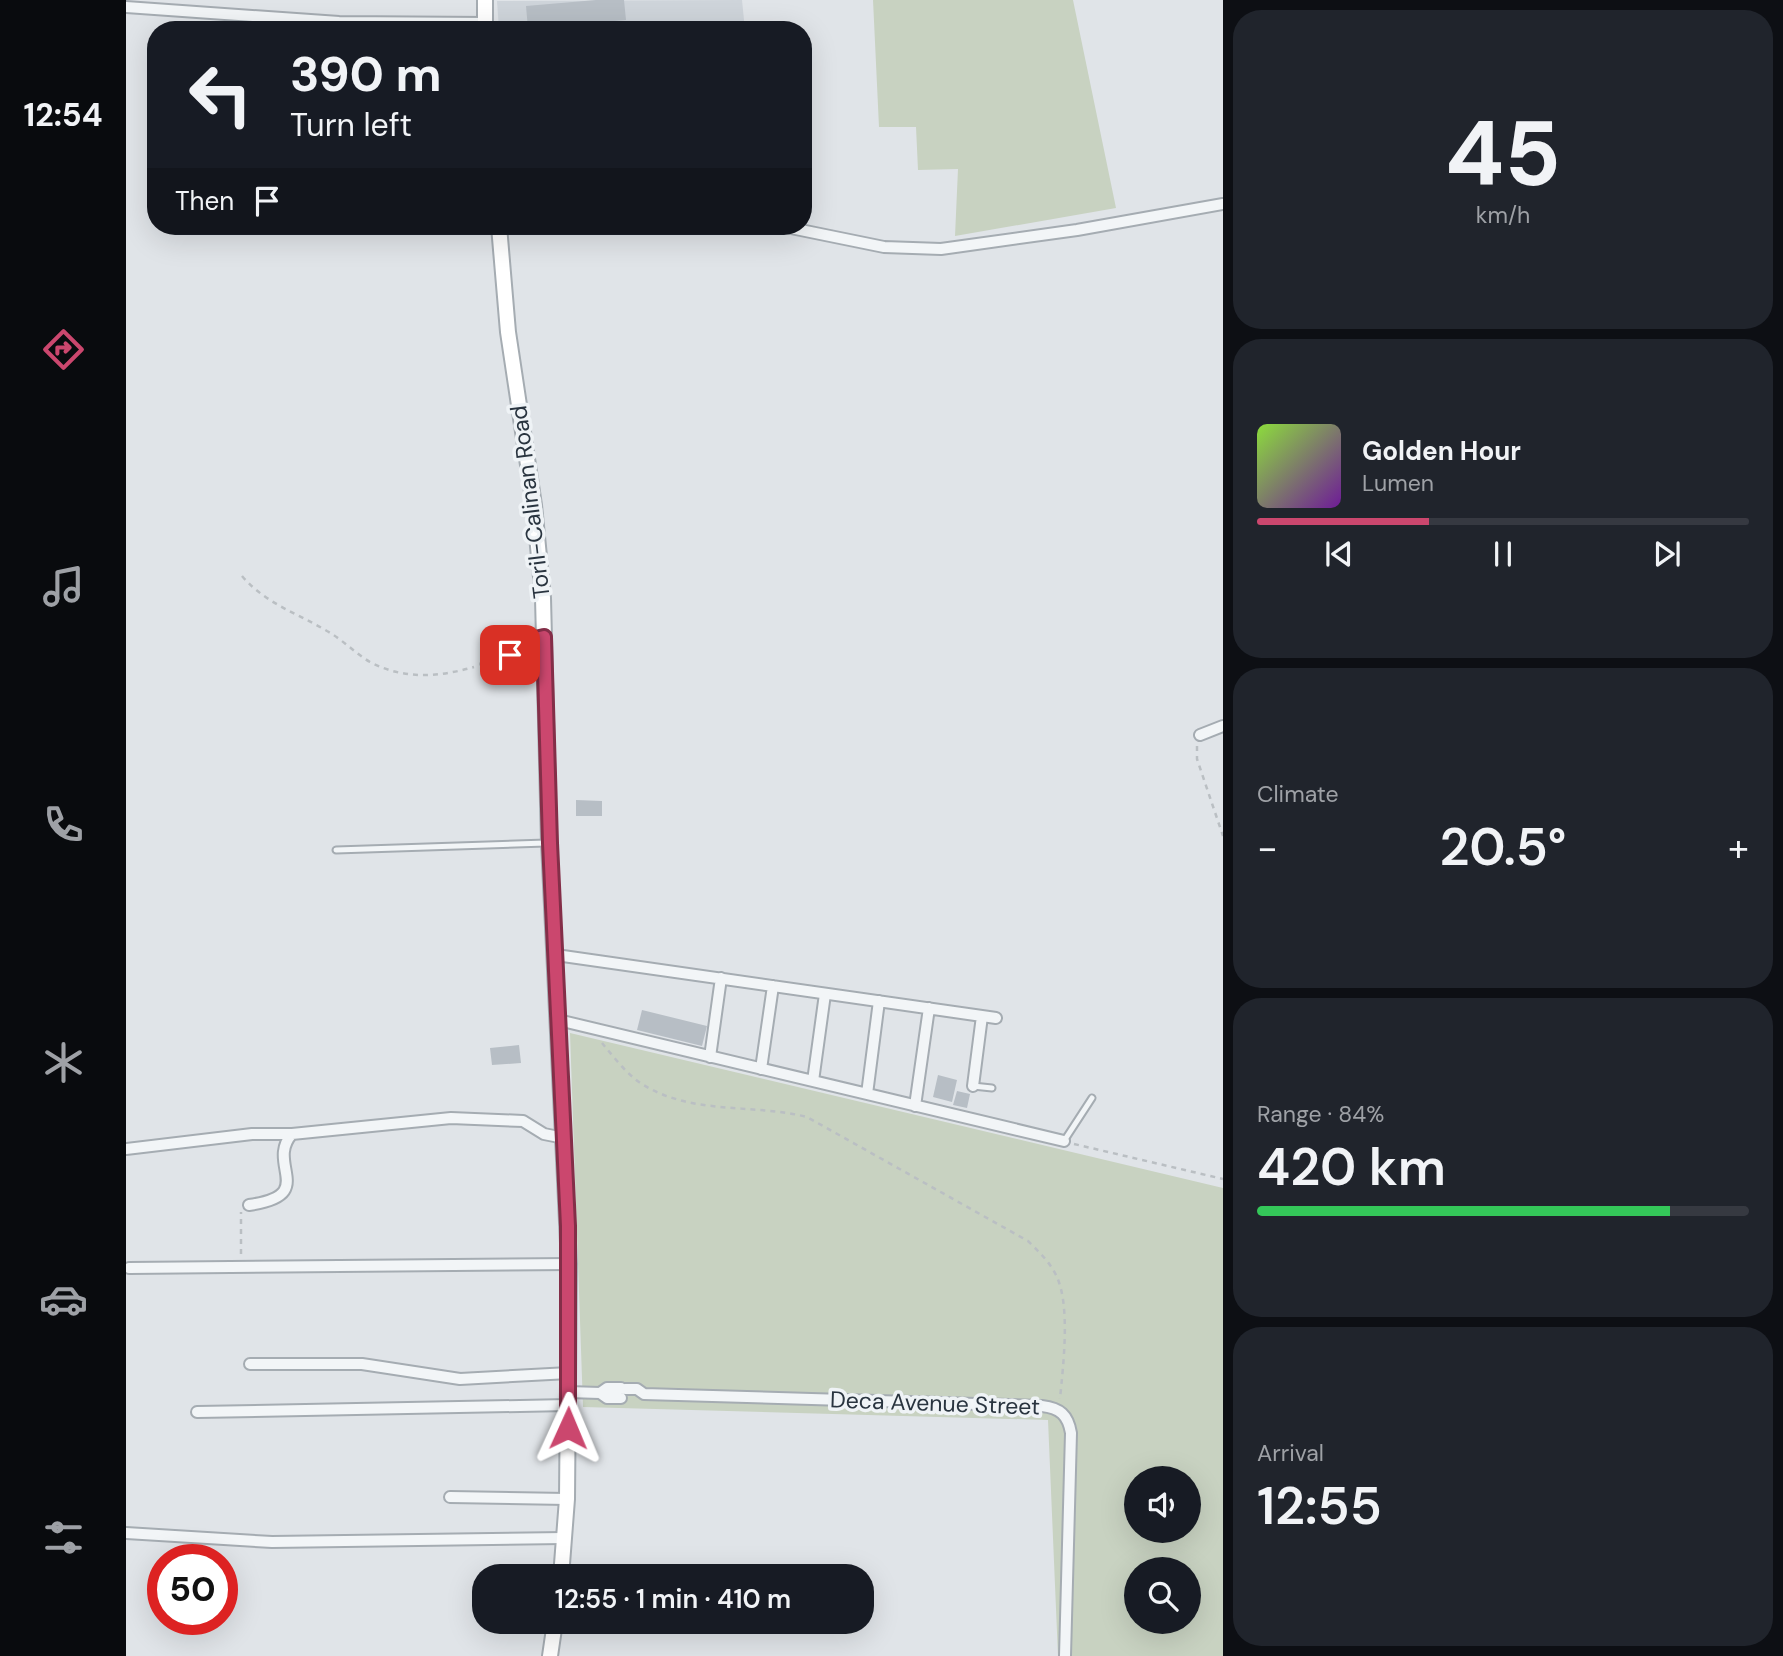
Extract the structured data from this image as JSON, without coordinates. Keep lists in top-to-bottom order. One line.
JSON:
{"streets":{"main road":["Toril-Calinan Road"],"street":["Deca Avenue Street"]},"crossings":[["Toril-Calinan Road","Deca Avenue Street"]],"page":{"tabs":"12:54","tile":[["45","km/h"],"Climate",["Range · 84%","420 km"],["Arrival","12:55"]],"turn":["390 m","Turn left"],"then":"Then","song":["Golden Hour","Lumen"],"heat":["−","20.5°","+"],"limit":"50","trip":"12:55 · 1 min · 410 m"}}
